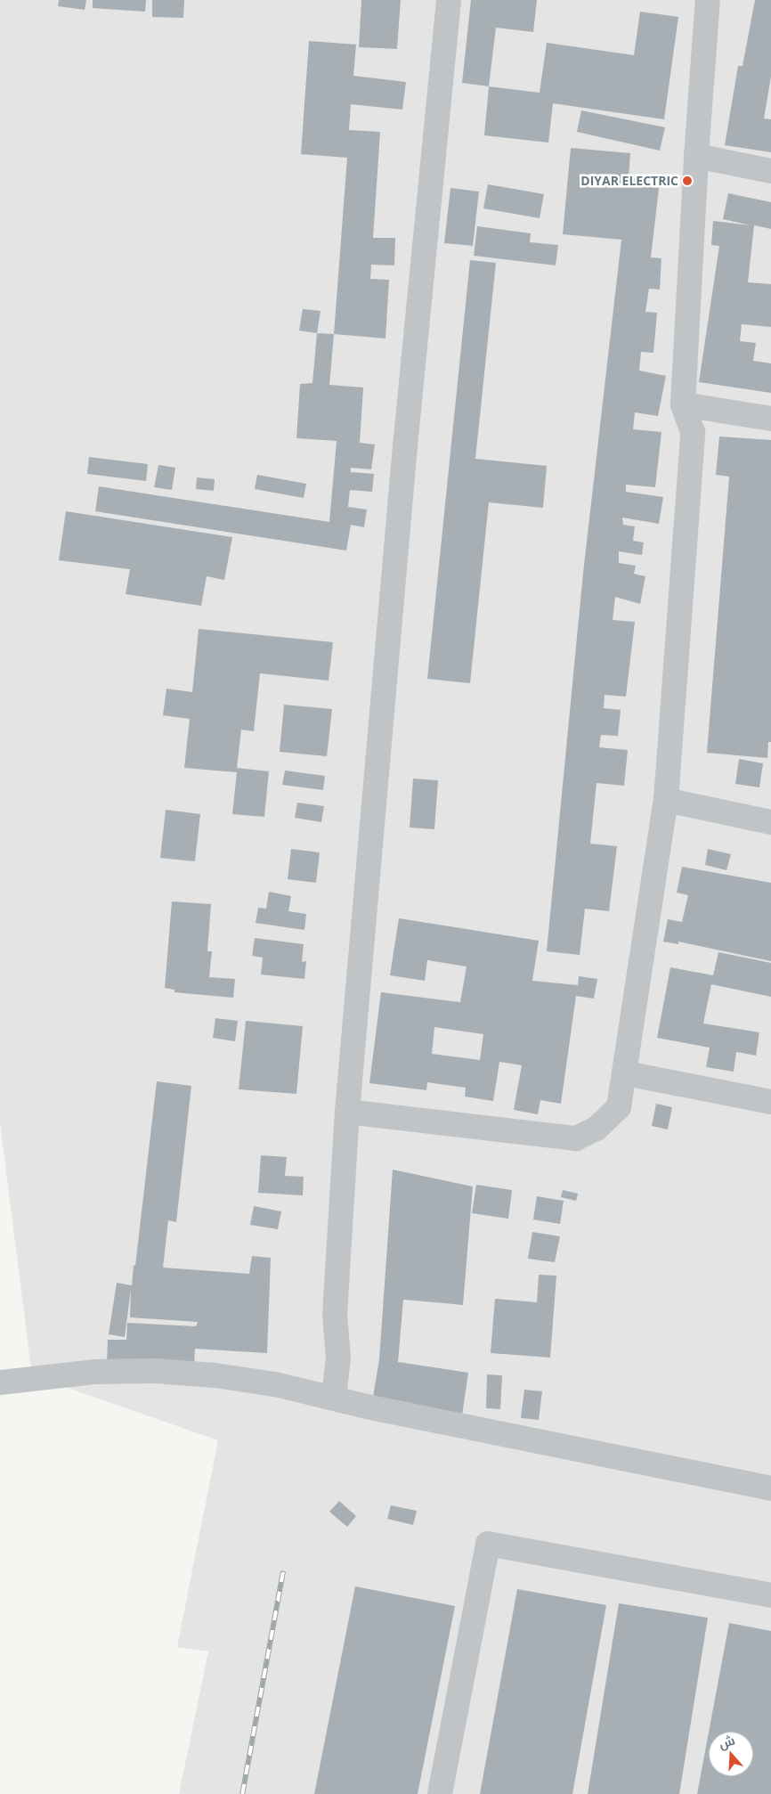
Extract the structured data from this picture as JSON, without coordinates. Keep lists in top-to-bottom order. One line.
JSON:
{"places":["DIYAR ELECTRIC"],"north":"top"}
